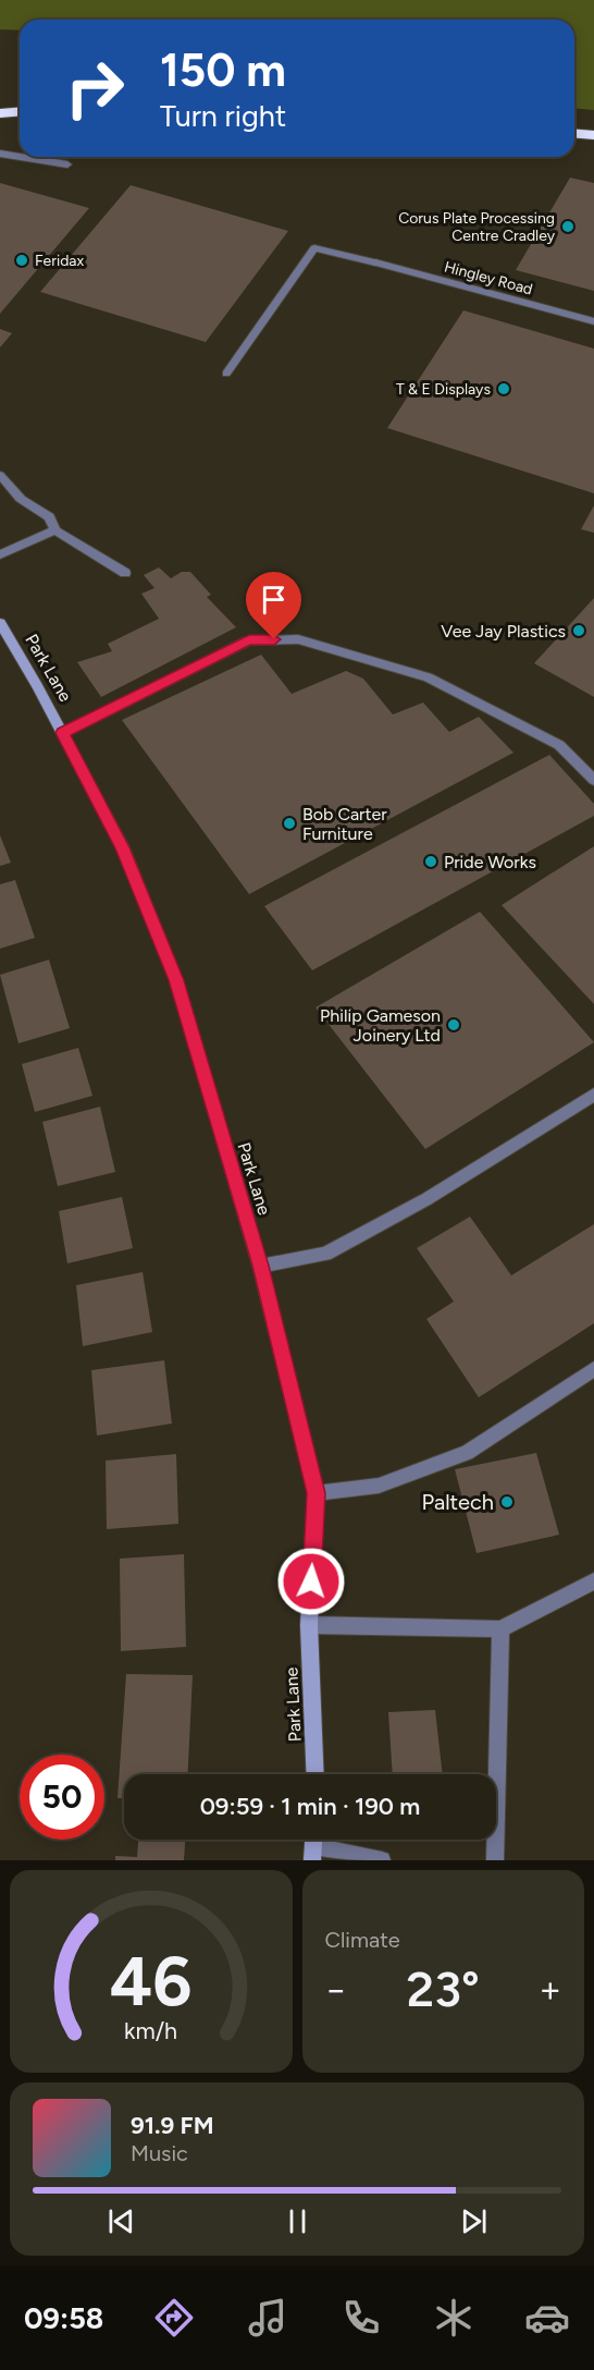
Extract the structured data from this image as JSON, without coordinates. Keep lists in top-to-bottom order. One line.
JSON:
{"streets":{"main road":["Park Lane"],"street":["Hingley Road"]},"places":["Corus Plate Processing Centre Cradley","Feridax","T & E Displays","Vee Jay Plastics","Bob Carter Furniture","Pride Works","Philip Gameson Joinery Ltd","Paltech"],"page":{"turn":["150 m","Turn right"],"limit":"50","trip":"09:59 · 1 min · 190 m","tile":"Climate","heat":["−","23°","+"],"song":["91.9 FM","Music"],"tabs":"09:58","gauge":["46","km/h"]}}
